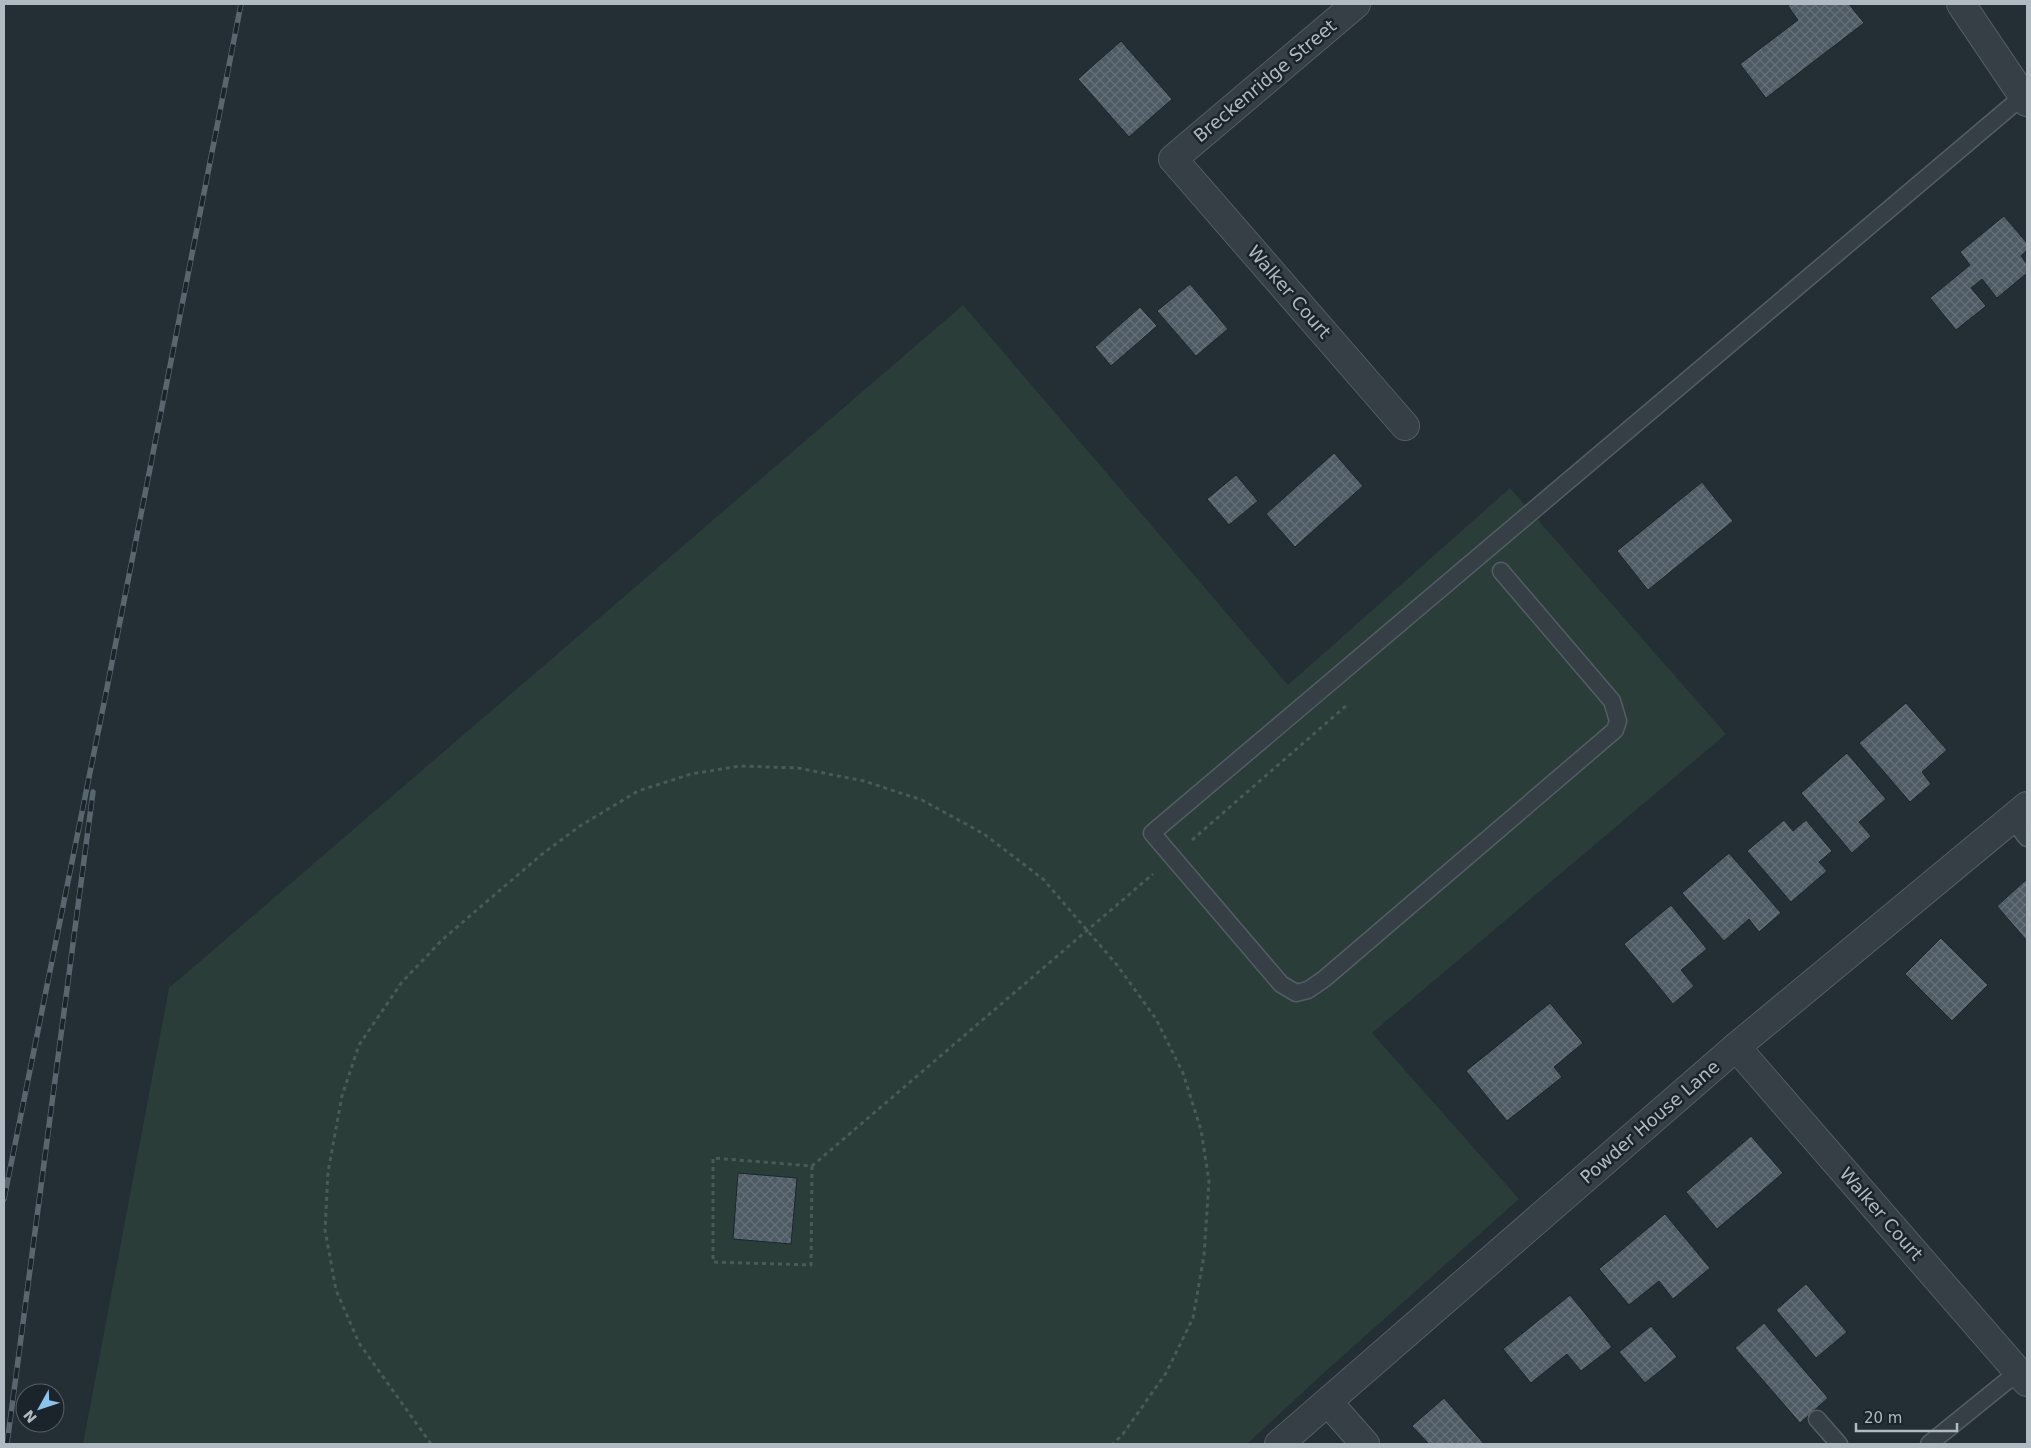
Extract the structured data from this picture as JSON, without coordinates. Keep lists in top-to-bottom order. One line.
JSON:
{"streets":{"street":["Breckenridge Street","Walker Court","Powder House Lane"]},"crossings":[["Breckenridge Street","Walker Court"],["Walker Court","Powder House Lane"]],"scale_bar":"20 m","north":"bottom left"}
